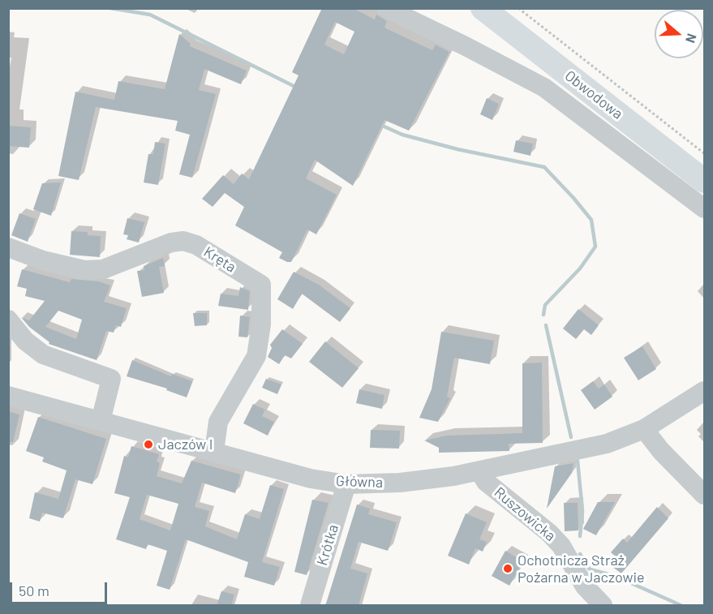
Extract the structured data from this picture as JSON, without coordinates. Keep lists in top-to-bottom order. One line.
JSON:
{"streets":{"main road":["Obwodowa"],"street":["Kręta","Główna","Ruszowicka","Krótka"]},"crossings":[["Kręta","Główna"],["Główna","Ruszowicka"],["Główna","Krótka"]],"places":["Jaczów I","Ochotnicza Straż Pożarna w Jaczowie"],"scale_bar":"50 m","north":"right"}
